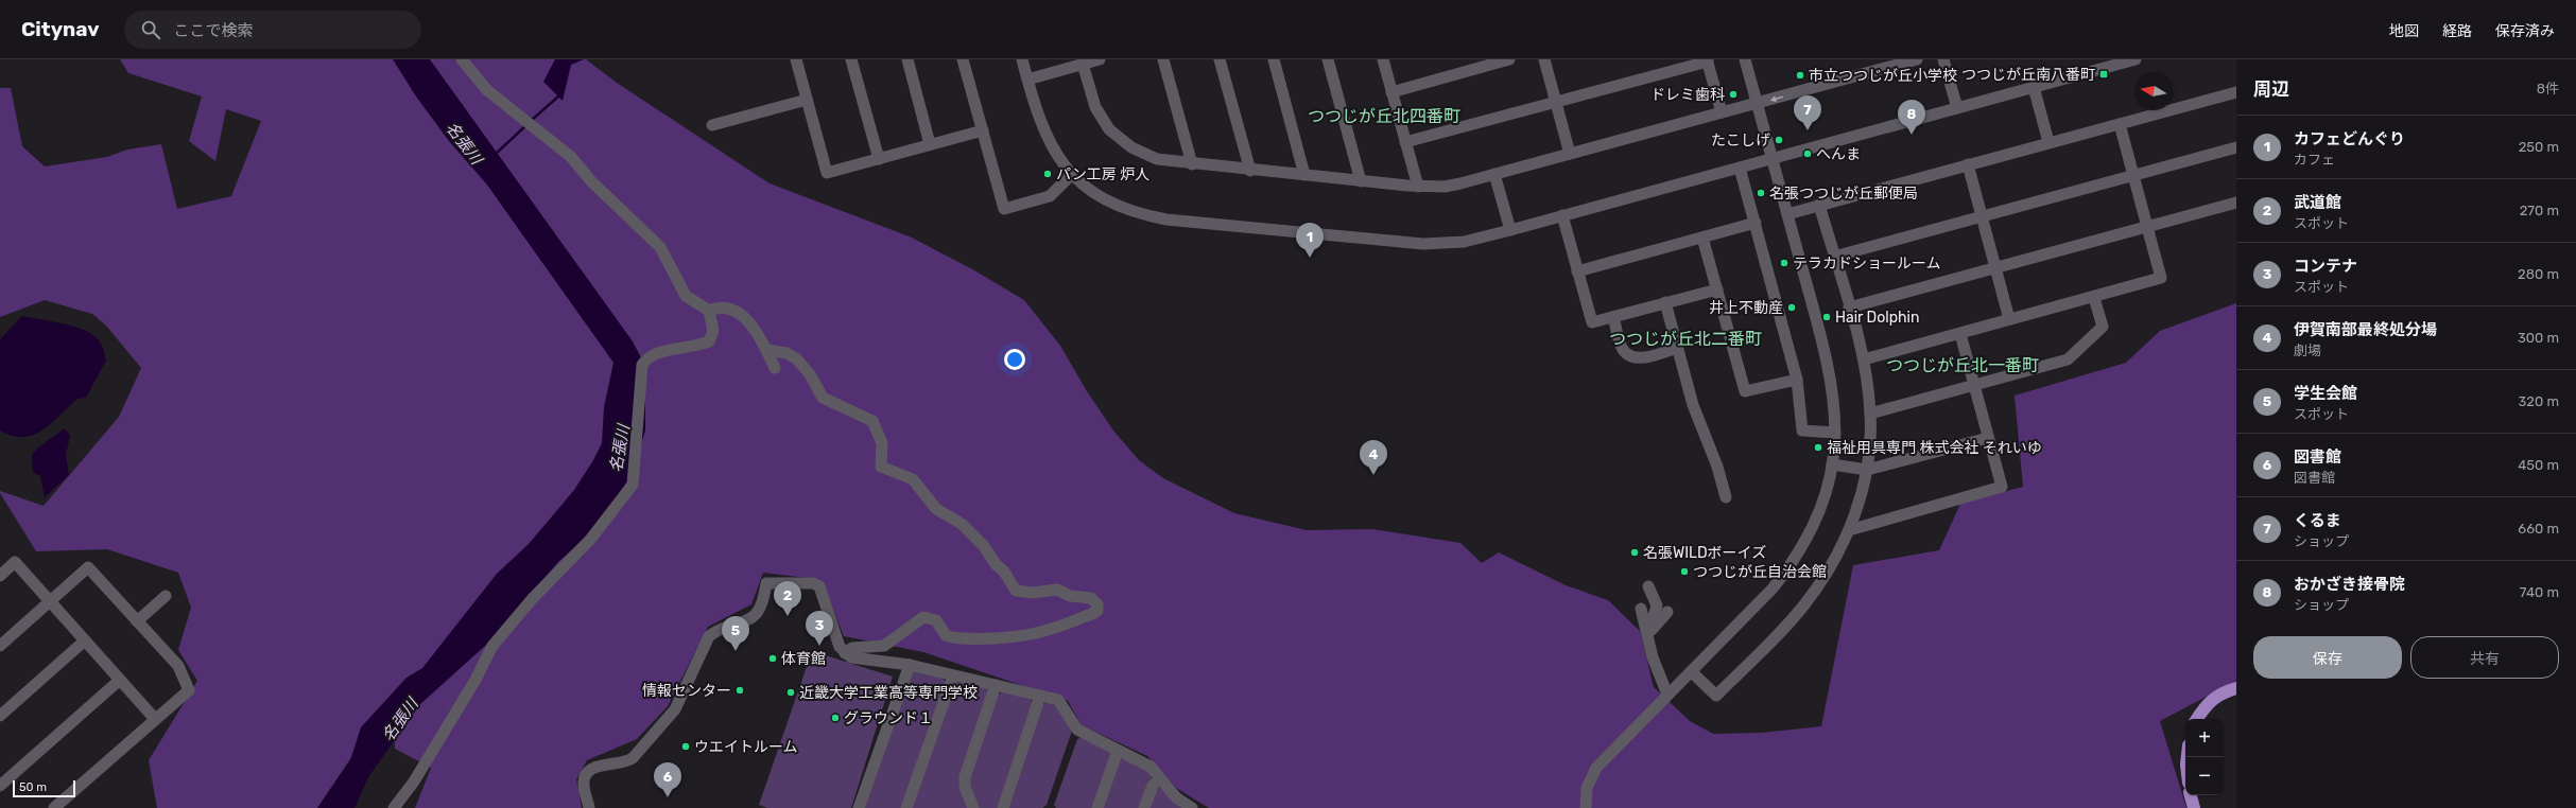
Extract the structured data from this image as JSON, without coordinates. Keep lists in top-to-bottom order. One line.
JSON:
{"districts":["つつじが丘北四番町","つつじが丘北二番町","つつじが丘北一番町"],"water":["名張川"],"places":{"transit":["つつじが丘南八番町"],"other":["市立つつじが丘小学校","ドレミ歯科","たこしげ","へんま","パン工房 炉人","名張つつじが丘郵便局","テラカドショールーム","井上不動産","Hair Dolphin","福祉用具専門 株式会社 それいゆ","名張WILDボーイズ","つつじが丘自治会館","体育館","情報センター","近畿大学工業高等専門学校","グラウンド１","ウエイトルーム"]},"scale_bar":"50 m","north":"left","page":{"header":"Citynav","search":"ここで検索","nav":["地図","経路","保存済み"],"heading":["周辺","8件"],"pins":["7","8","1","4","2","3","5","6"],"list":[{"mark":"1","name":"カフェどんぐり","note":"カフェ","value":"250 m"},{"mark":"2","name":"武道館","note":"スポット","value":"270 m"},{"mark":"3","name":"コンテナ","note":"スポット","value":"280 m"},{"mark":"4","name":"伊賀南部最終処分場","note":"劇場","value":"300 m"},{"mark":"5","name":"学生会館","note":"スポット","value":"320 m"},{"mark":"6","name":"図書館","note":"図書館","value":"450 m"},{"mark":"7","name":"くるま","note":"ショップ","value":"660 m"},{"mark":"8","name":"おかざき接骨院","note":"ショップ","value":"740 m"}],"buttons":["保存","共有"],"map_buttons":["+","−"],"scale":"50 m"}}
